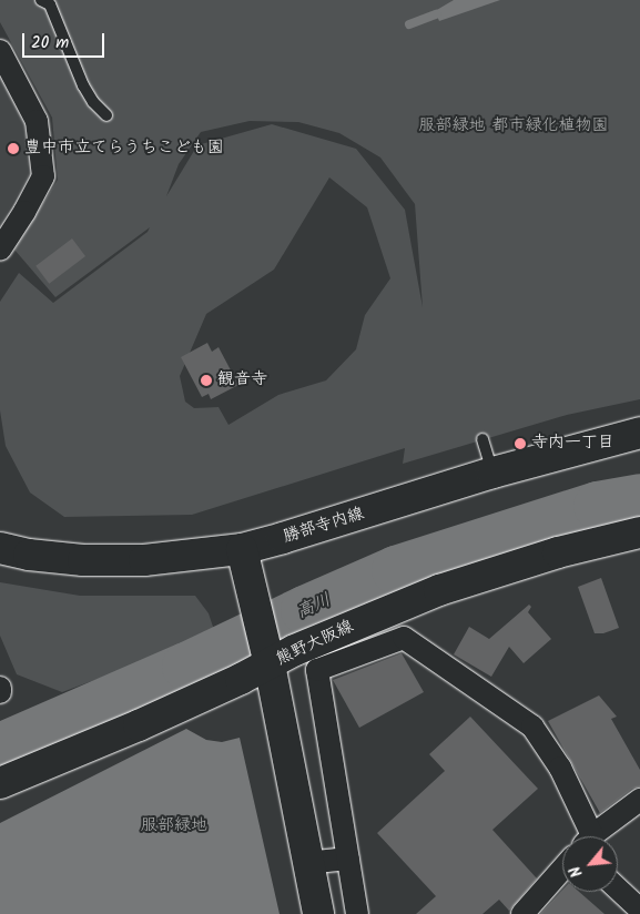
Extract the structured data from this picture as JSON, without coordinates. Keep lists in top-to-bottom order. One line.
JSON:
{"streets":{"street":["勝部寺内線","熊野大阪線"]},"water":["高川"],"parks":["服部緑地 都市緑化植物園","服部緑地"],"places":["豊中市立てらうちこども園","観音寺","寺内一丁目"],"scale_bar":"20 m","north":"bottom left"}
